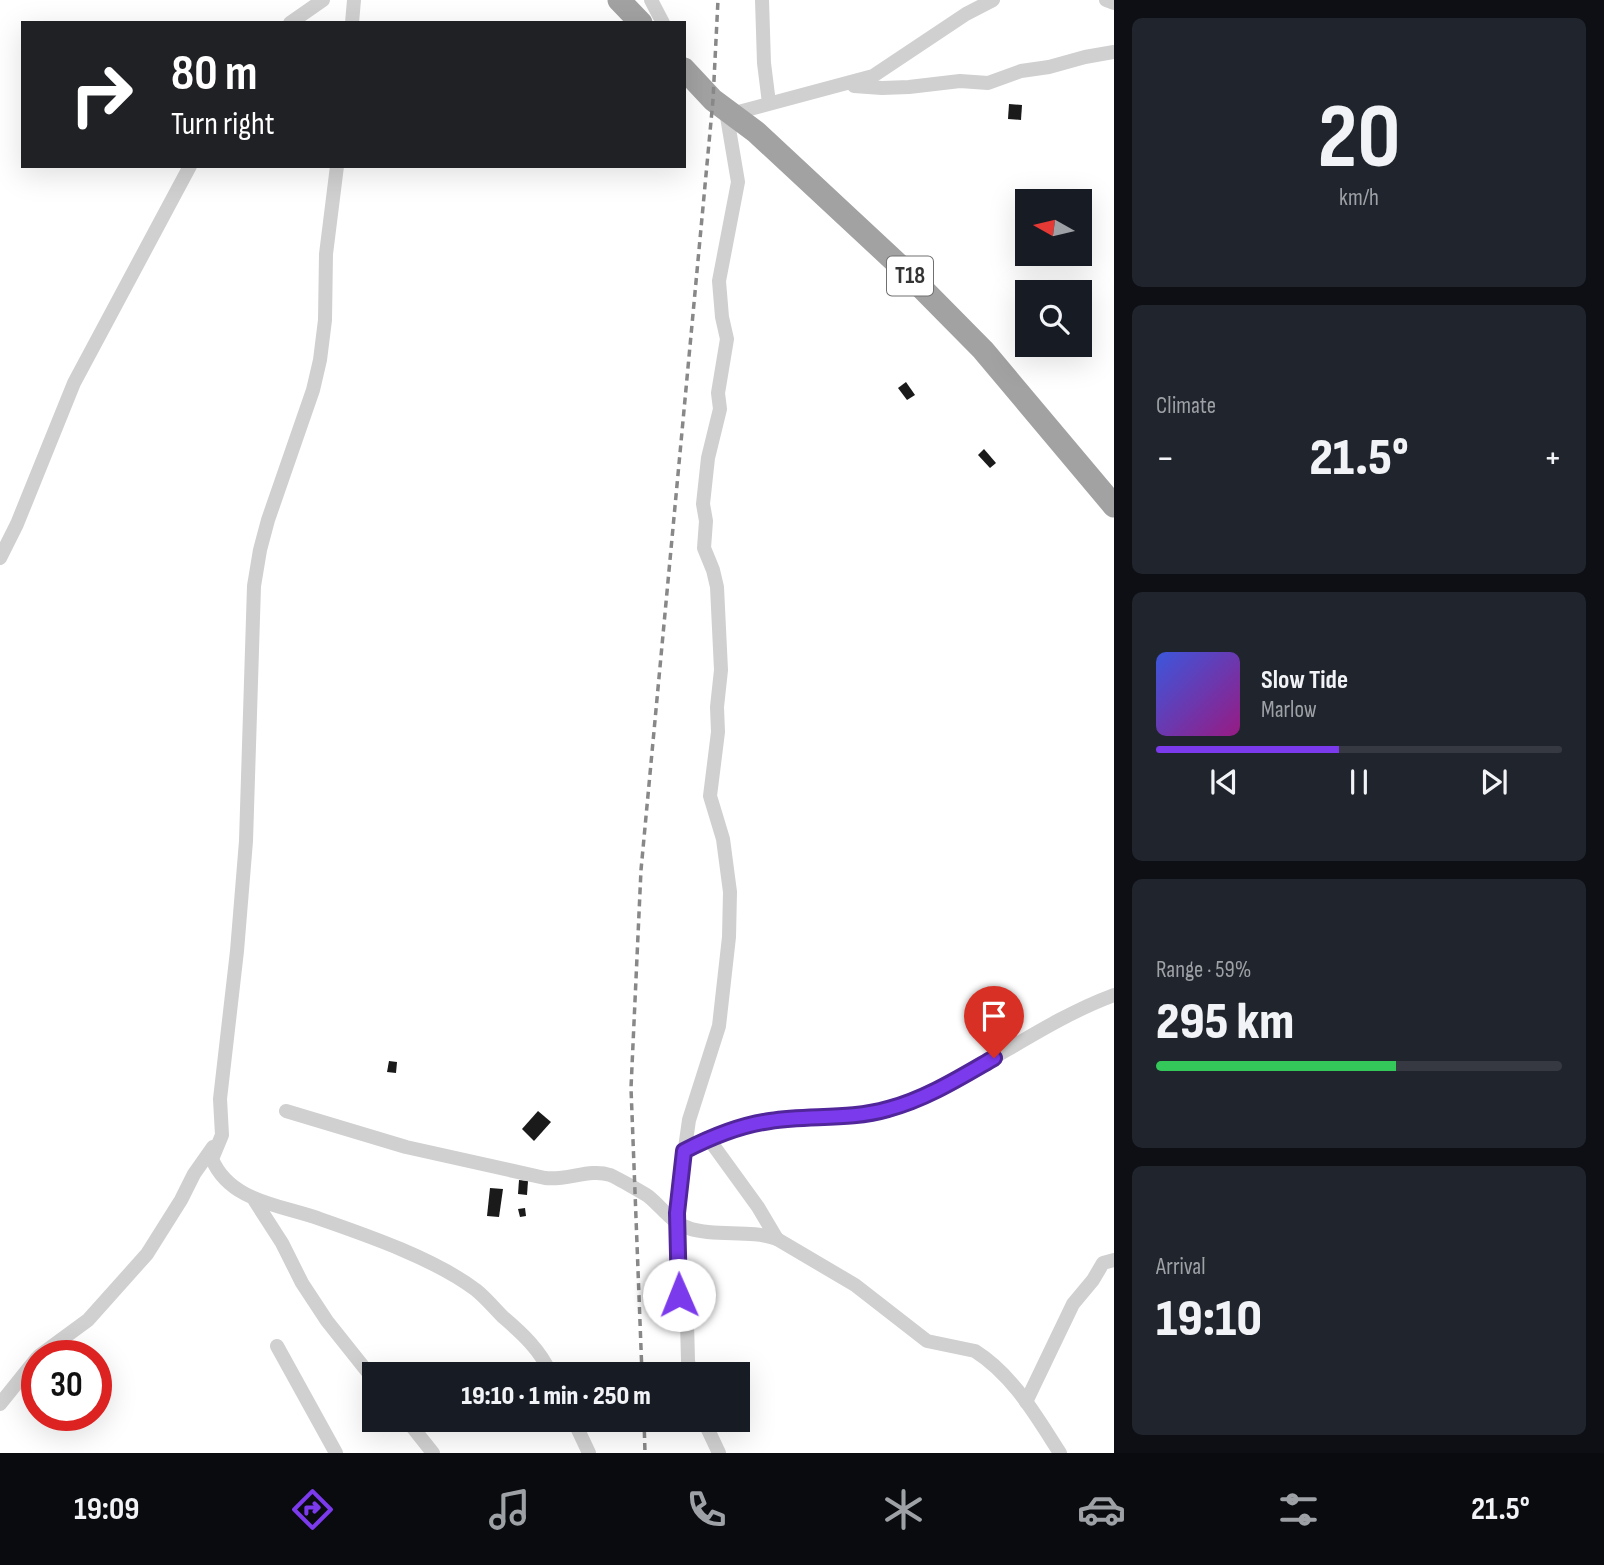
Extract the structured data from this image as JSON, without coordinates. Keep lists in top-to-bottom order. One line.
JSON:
{"streets":{"highway":["T18"]},"north":"left","page":{"tile":[["20","km/h"],"Climate",["Range · 59%","295 km"],["Arrival","19:10"]],"turn":["80 m","Turn right"],"heat":["−","21.5°","+"],"song":["Slow Tide","Marlow"],"limit":"30","trip":"19:10 · 1 min · 250 m","tabs":["19:09","21.5°"]}}
